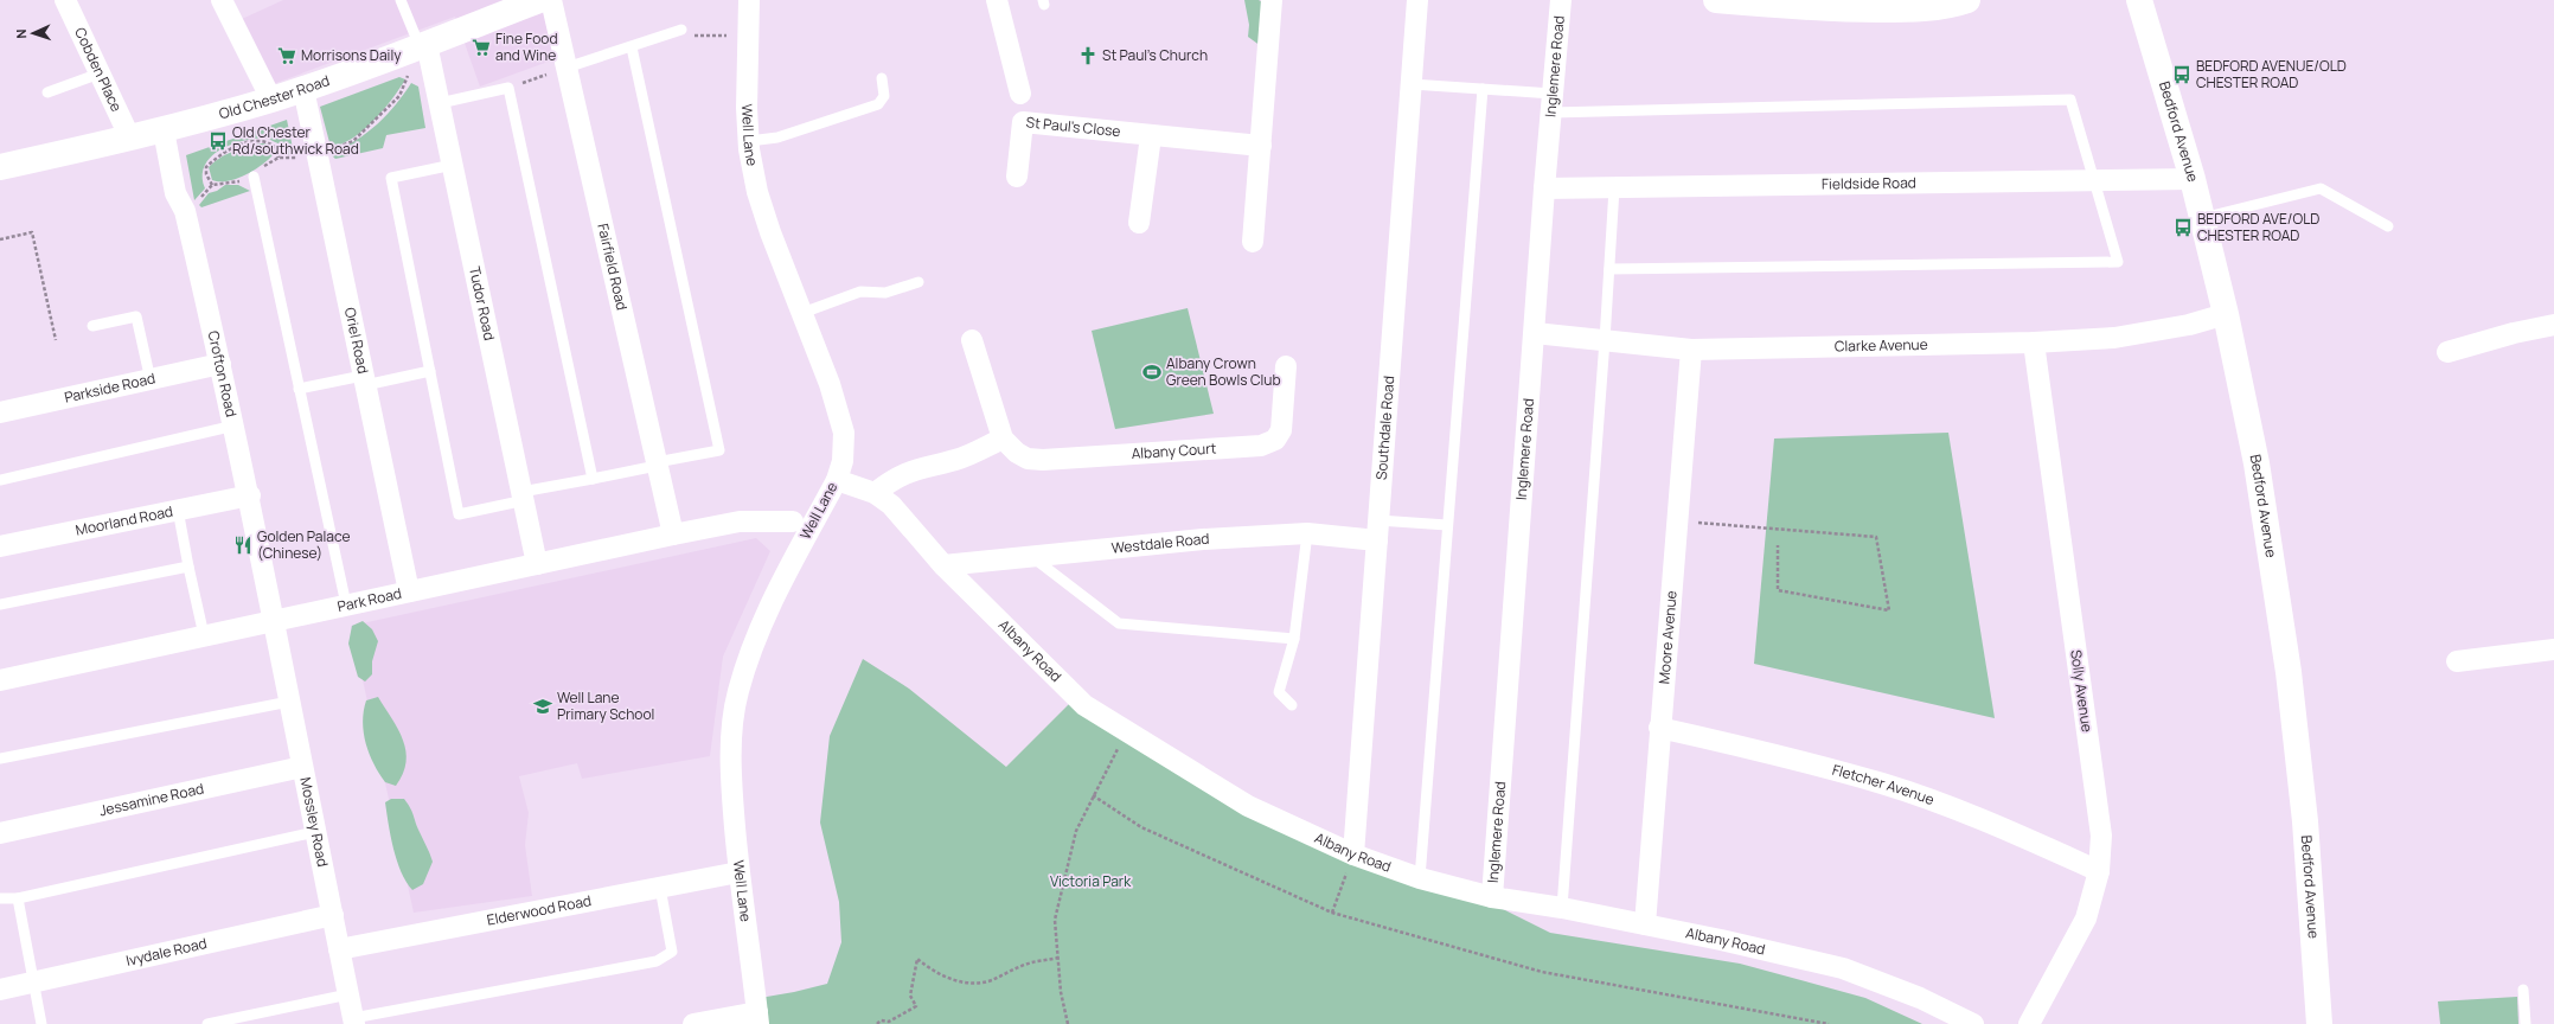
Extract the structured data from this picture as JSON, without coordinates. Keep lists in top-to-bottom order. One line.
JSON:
{"streets":{"main road":["Old Chester Road","Bedford Avenue"],"street":["Inglemere Road","Cobden Place","St Paul's Close","Well Lane","Fieldside Road","Fairfield Road","Tudor Road","Oriel Road","Clarke Avenue","Crofton Road","Parkside Road","Southdale Road","Albany Court","Moorland Road","Westdale Road","Park Road","Moore Avenue","Albany Road","Solly Avenue","Fletcher Avenue","Jessamine Road","Mossley Road","Elderwood Road","Ivydale Road"]},"crossings":[["Inglemere Road","Fieldside Road"],["Inglemere Road","Clarke Avenue"],["Inglemere Road","Albany Road"],["Cobden Place","Old Chester Road"],["Old Chester Road","Tudor Road"],["Old Chester Road","Oriel Road"],["Old Chester Road","Crofton Road"],["Bedford Avenue","Fieldside Road"],["Bedford Avenue","Clarke Avenue"],["Well Lane","Albany Road"],["Well Lane","Elderwood Road"],["Fairfield Road","Park Road"],["Tudor Road","Park Road"],["Oriel Road","Park Road"],["Clarke Avenue","Moore Avenue"],["Clarke Avenue","Solly Avenue"],["Crofton Road","Parkside Road"],["Crofton Road","Moorland Road"],["Crofton Road","Park Road"],["Crofton Road","Mossley Road"],["Southdale Road","Westdale Road"],["Southdale Road","Albany Road"],["Westdale Road","Albany Road"],["Park Road","Mossley Road"],["Moore Avenue","Albany Road"],["Moore Avenue","Fletcher Avenue"],["Solly Avenue","Fletcher Avenue"],["Jessamine Road","Mossley Road"],["Mossley Road","Elderwood Road"],["Mossley Road","Ivydale Road"]],"parks":["Victoria Park"],"places":{"supermarket":["Fine Food and Wine","Morrisons Daily"],"church":["St Paul's Church"],"bus stop":["BEDFORD AVENUE/OLD CHESTER ROAD","Old Chester Rd/southwick Road","BEDFORD AVE/OLD CHESTER ROAD"],"sports":["Albany Crown Green Bowls Club"],"restaurant":["Golden Palace (Chinese)"],"school or university":["Well Lane Primary School"]},"north":"left"}
